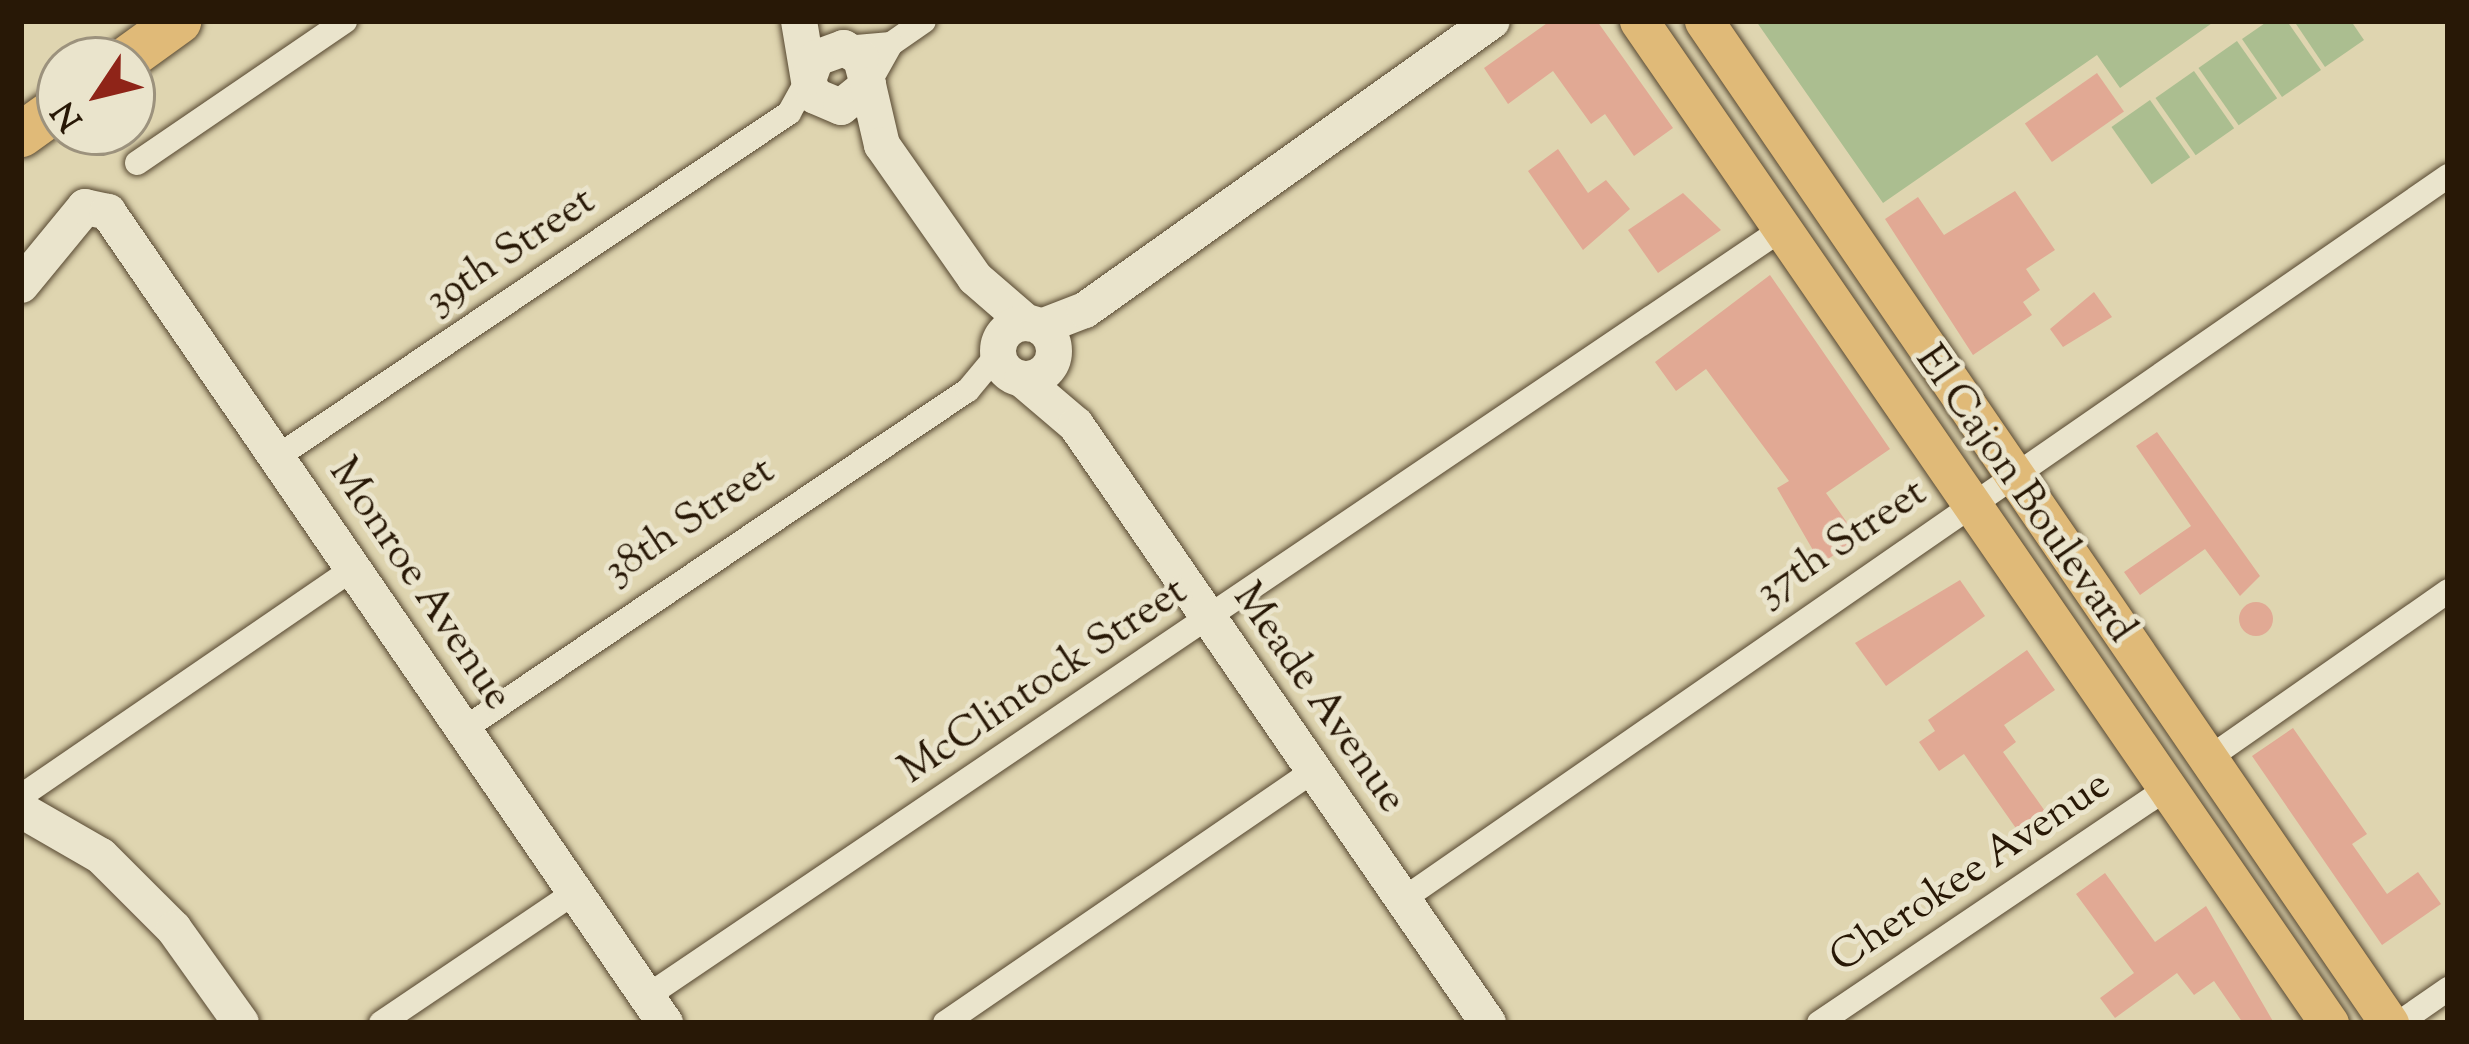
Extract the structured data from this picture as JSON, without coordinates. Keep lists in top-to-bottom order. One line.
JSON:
{"streets":{"main road":["El Cajon Boulevard"],"street":["39th Street","38th Street","37th Street","Monroe Avenue","McClintock Street","Meade Avenue","Cherokee Avenue"]},"crossings":[["39th Street","Monroe Avenue"],["39th Street","Meade Avenue"],["El Cajon Boulevard","37th Street"],["El Cajon Boulevard","McClintock Street"],["El Cajon Boulevard","Cherokee Avenue"],["38th Street","Monroe Avenue"],["38th Street","Meade Avenue"],["37th Street","Meade Avenue"],["Monroe Avenue","McClintock Street"],["McClintock Street","Meade Avenue"]],"north":"bottom left"}
